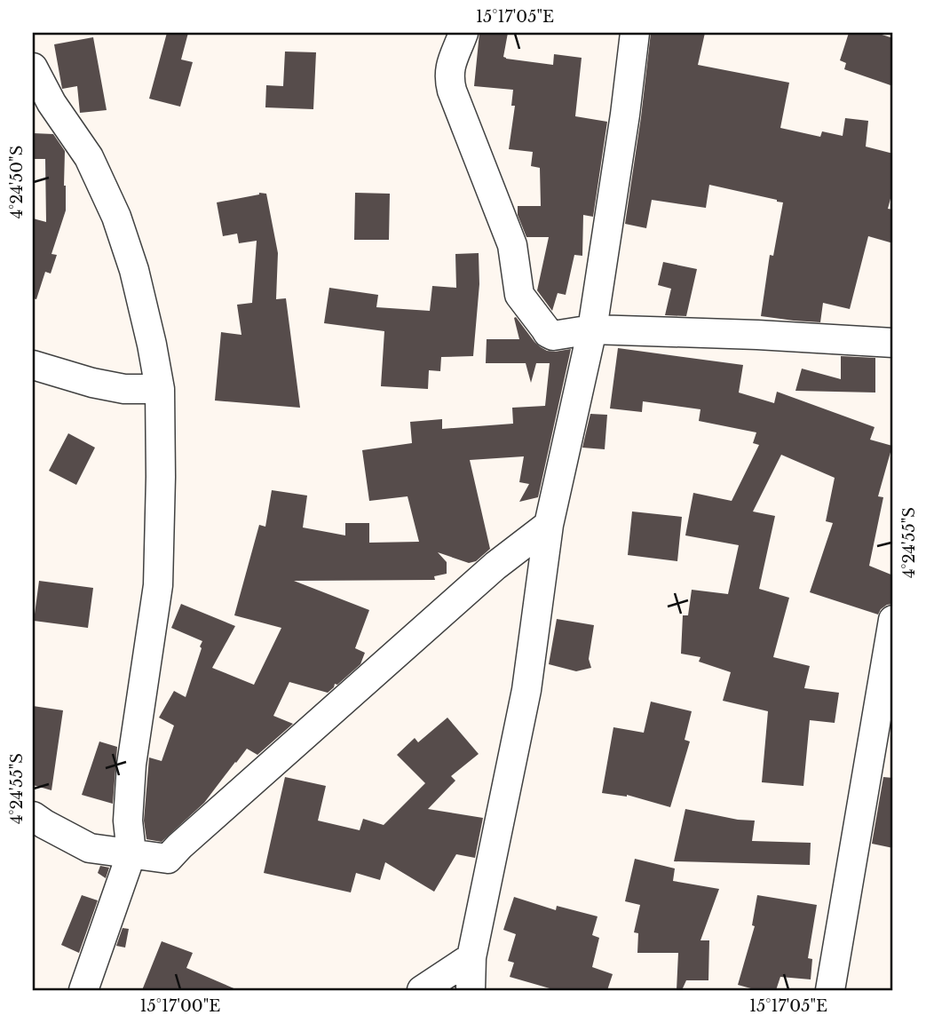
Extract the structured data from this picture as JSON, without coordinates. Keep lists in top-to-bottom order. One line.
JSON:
{"coordinates":["15°17'05\"E","4°24'50\"S","4°24'55\"S","15°17'00\"E"]}
